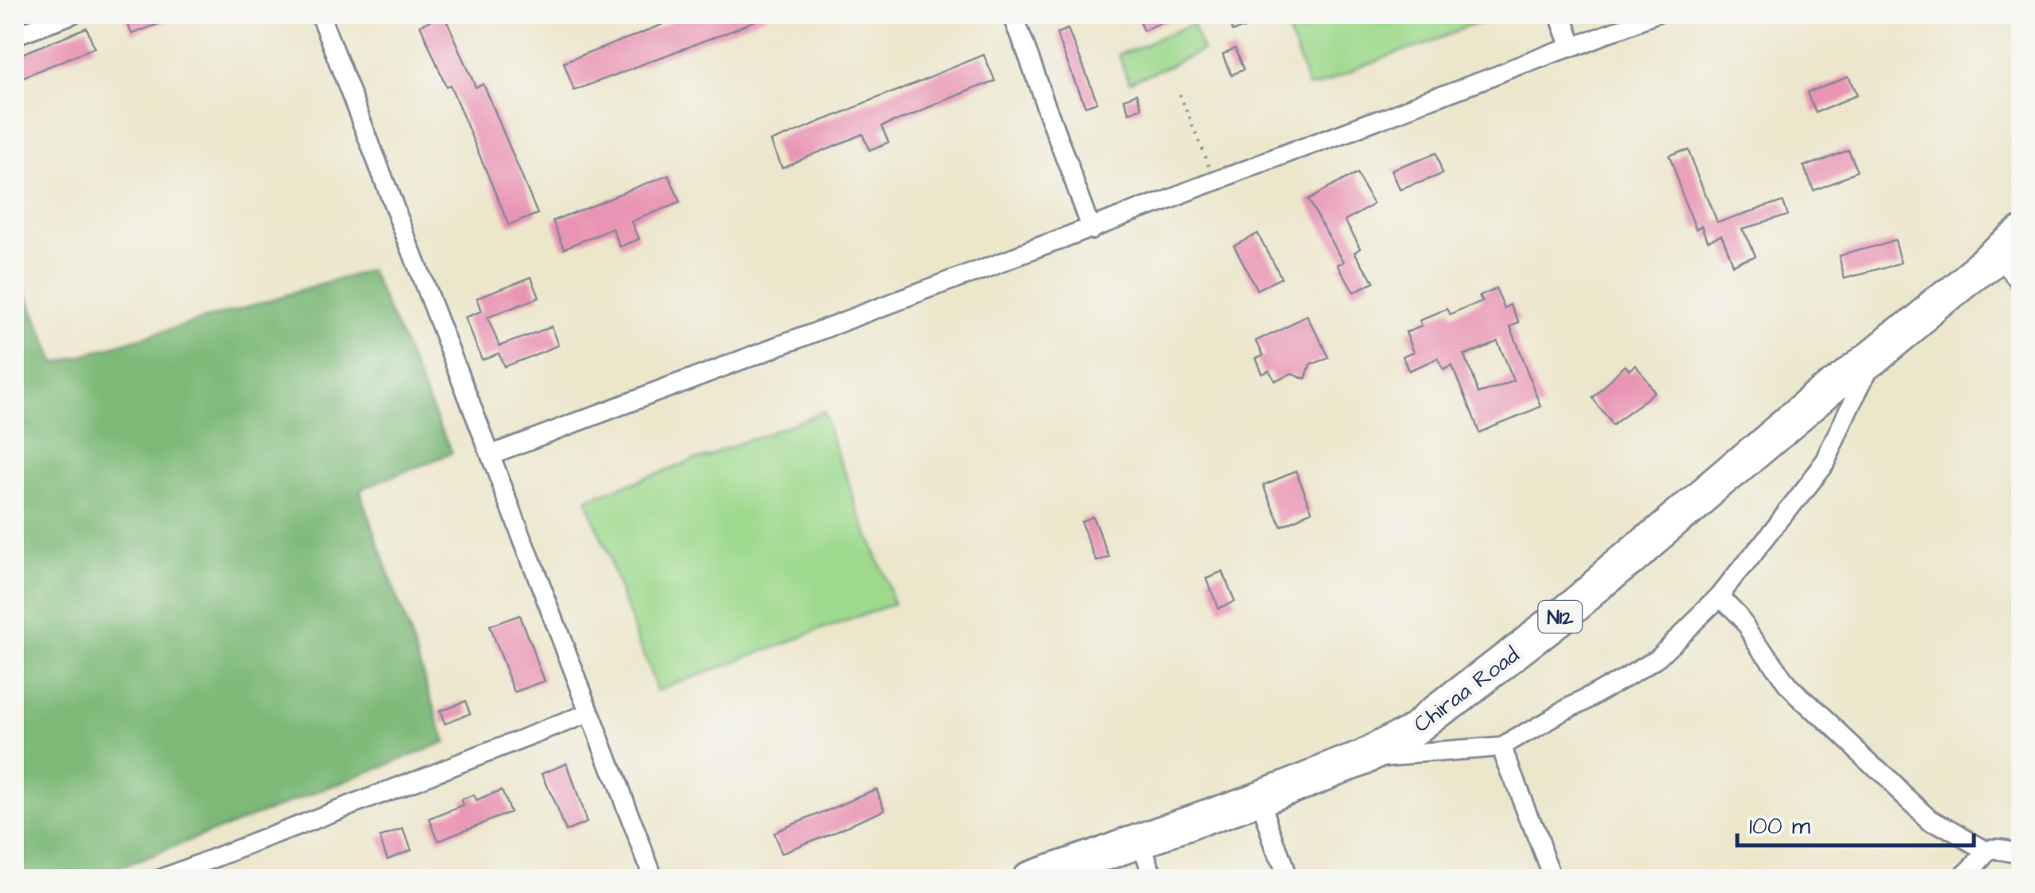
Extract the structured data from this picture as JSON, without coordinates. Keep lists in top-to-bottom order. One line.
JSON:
{"streets":{"highway":["N12","Chiraa Road"]},"scale_bar":"100 m"}
